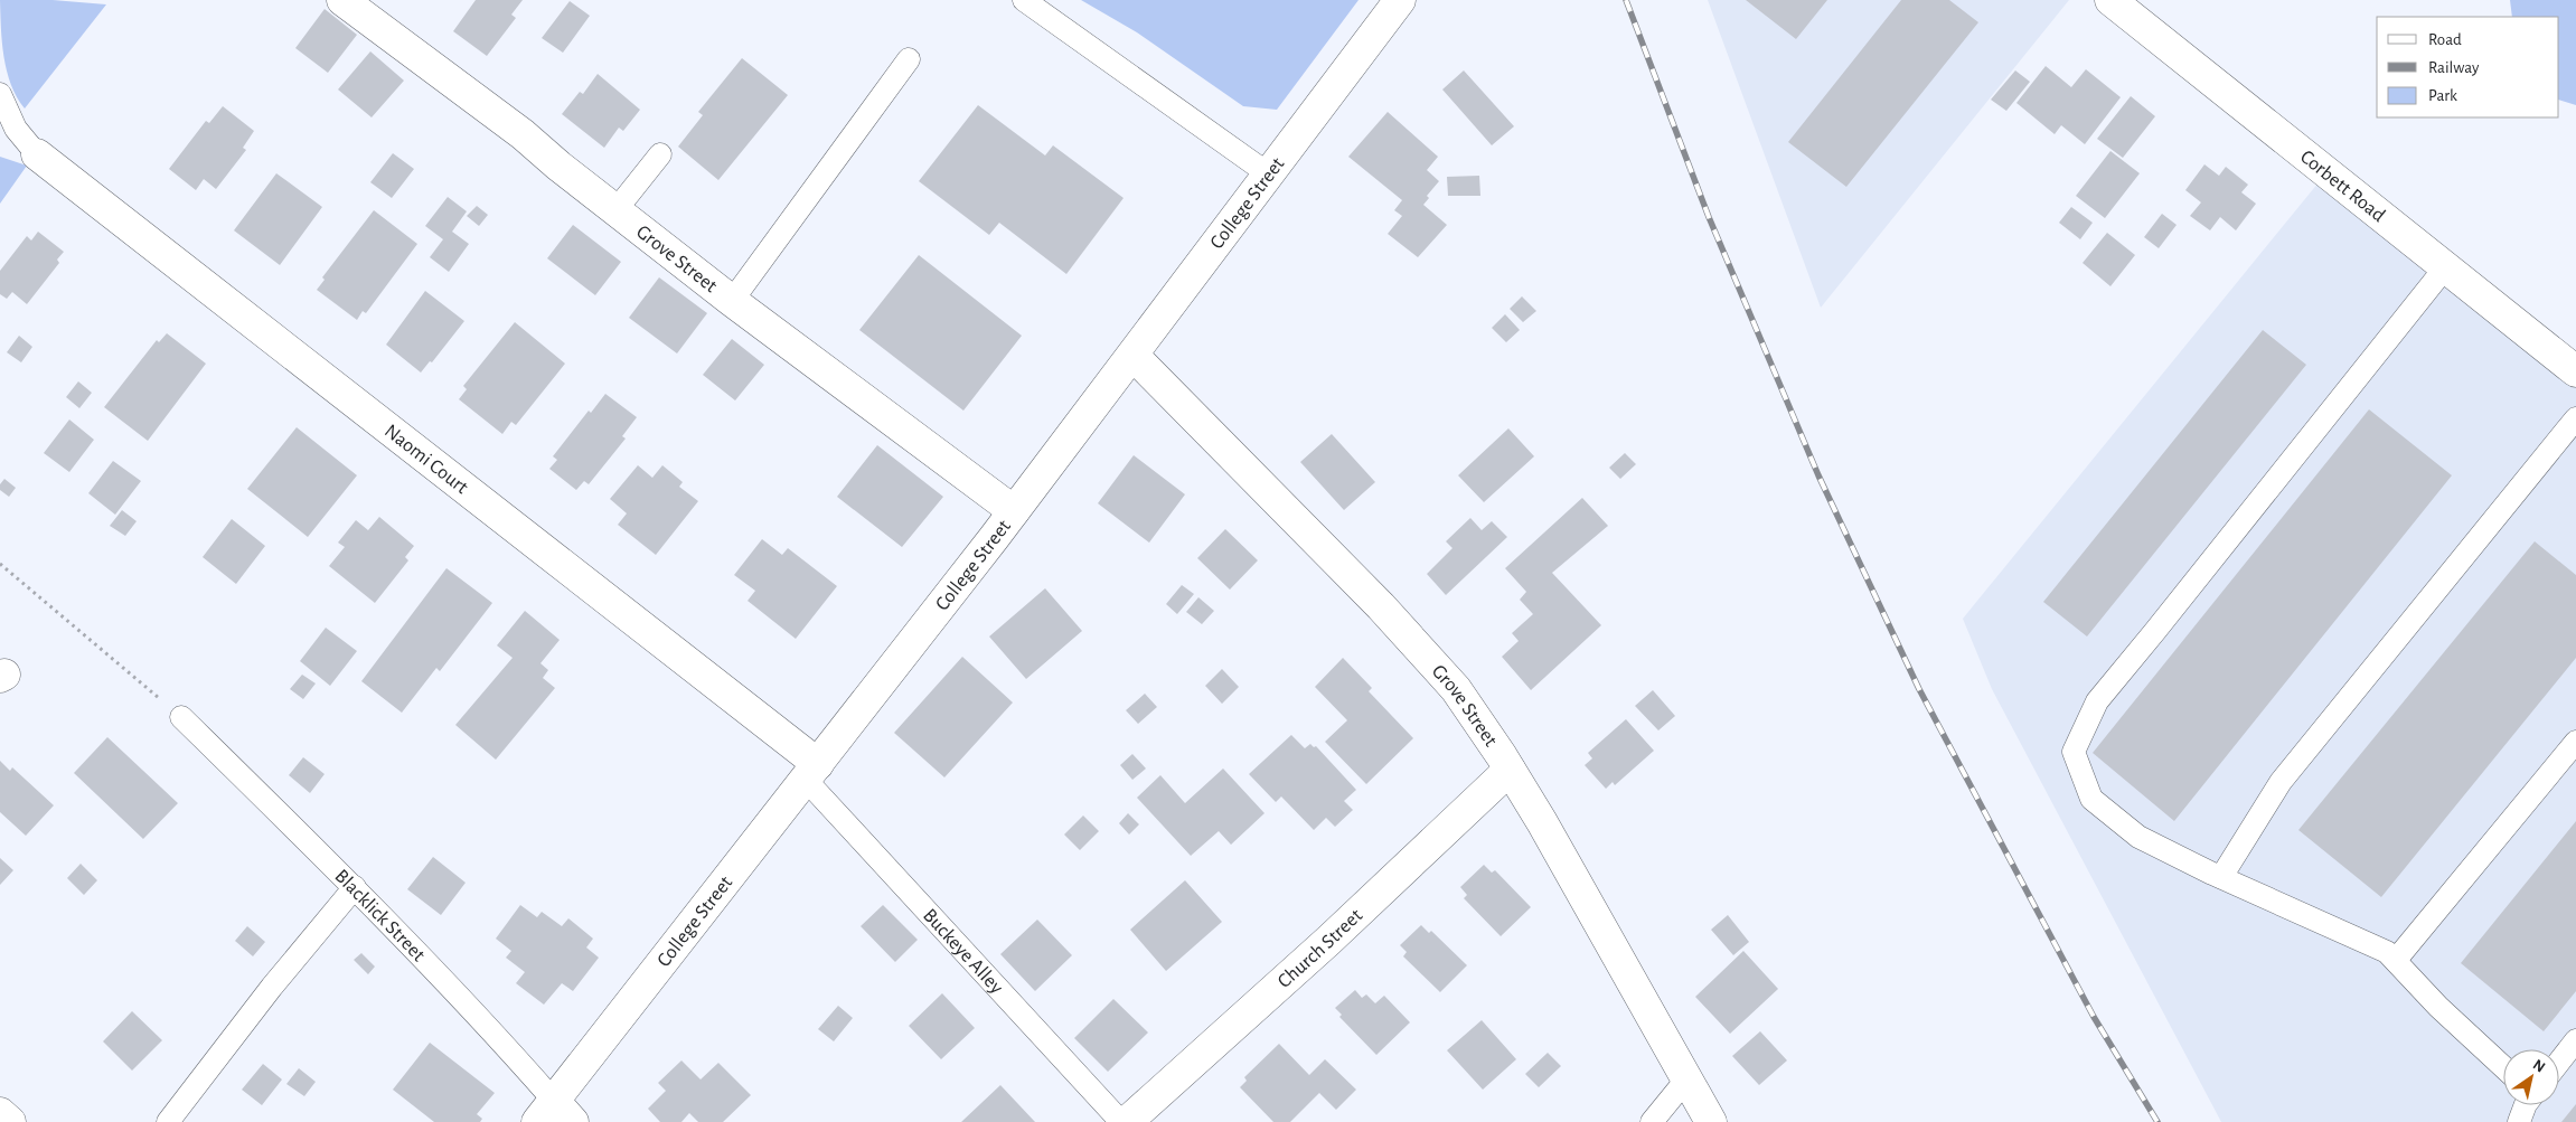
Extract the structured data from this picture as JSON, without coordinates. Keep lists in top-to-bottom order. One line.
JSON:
{"streets":{"street":["Corbett Road","College Street","Grove Street","Naomi Court","Church Street"],"lane":["Blacklick Street","Buckeye Alley"]},"crossings":[["College Street","Grove Street"],["College Street","Naomi Court"],["College Street","Blacklick Street"],["College Street","Buckeye Alley"],["Grove Street","Church Street"],["Naomi Court","Buckeye Alley"]],"legend":["Road","Railway","Park"],"north":"top right"}
